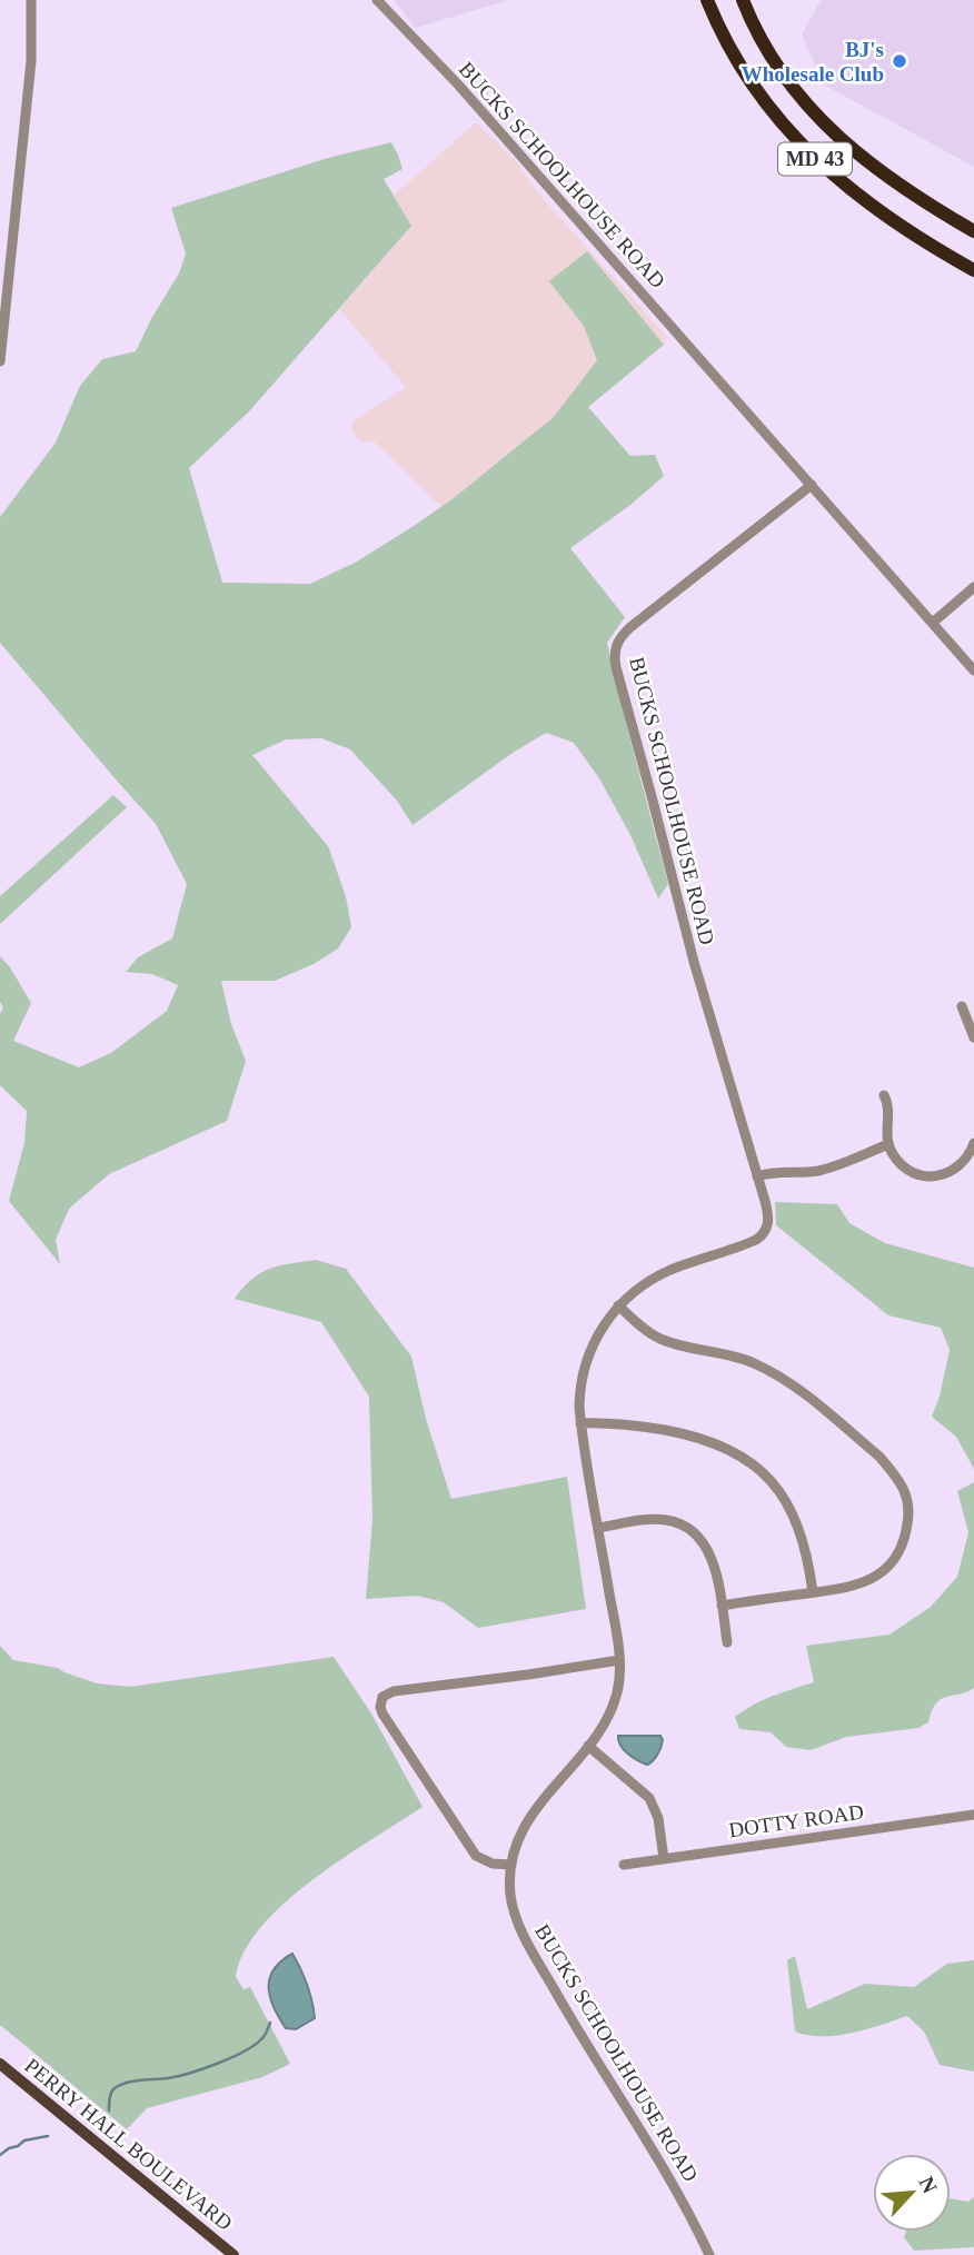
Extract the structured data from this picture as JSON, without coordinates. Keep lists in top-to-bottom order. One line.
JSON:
{"streets":{"highway":["MD 43"],"main road":["PERRY HALL BOULEVARD"],"street":["BUCKS SCHOOLHOUSE ROAD","DOTTY ROAD"]},"places":["BJ's Wholesale Club"],"north":"top right"}
